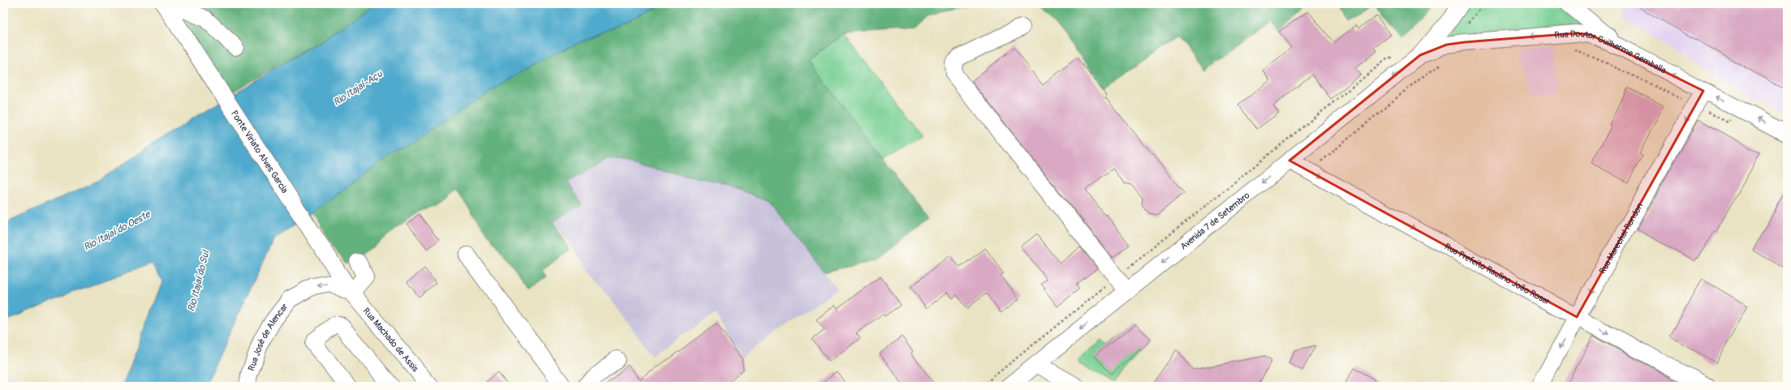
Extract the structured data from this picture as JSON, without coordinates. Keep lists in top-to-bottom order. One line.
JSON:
{"streets":{"street":["Rua Doutor Guilherme Gemballa","Ponte Viriato Alves Garcia","Avenida 7 de Setembro","Rua Marechal Rondon","Rua Prefeito Raulino João Rosar","Rua José de Alencar","Rua Machado de Assis"]},"crossings":[["Rua Doutor Guilherme Gemballa","Avenida 7 de Setembro"],["Rua Doutor Guilherme Gemballa","Rua Marechal Rondon"],["Ponte Viriato Alves Garcia","Rua José de Alencar"],["Ponte Viriato Alves Garcia","Rua Machado de Assis"],["Avenida 7 de Setembro","Rua Prefeito Raulino João Rosar"],["Rua Marechal Rondon","Rua Prefeito Raulino João Rosar"],["Rua José de Alencar","Rua Machado de Assis"]],"one_way":["Rua Doutor Guilherme Gemballa","Avenida 7 de Setembro","Rua Marechal Rondon","Rua Prefeito Raulino João Rosar","Rua José de Alencar"],"water":["Rio Itajaí-Açu","Rio Itajaí do Oeste","Rio Itajaí do Sul"]}
